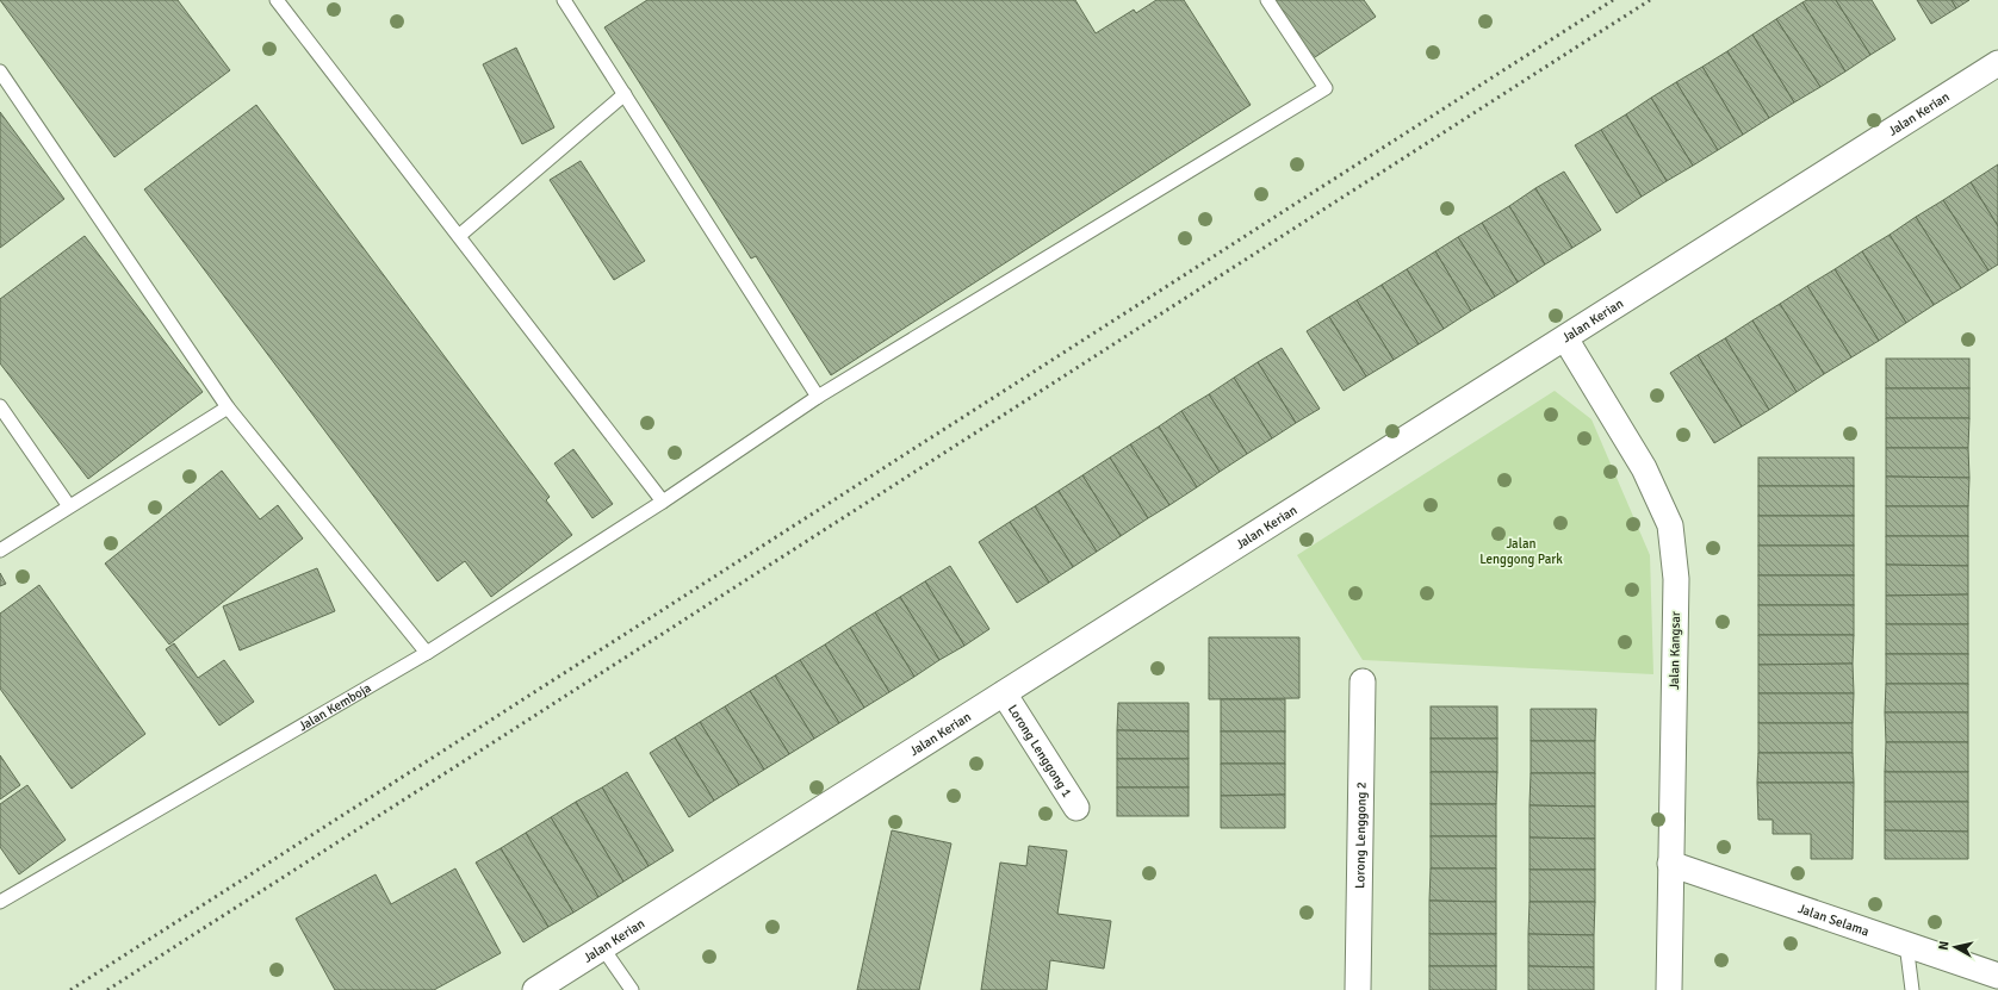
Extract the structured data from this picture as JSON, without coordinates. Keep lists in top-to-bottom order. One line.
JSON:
{"streets":{"street":["Jalan Kerian","Jalan Kangsar","Lorong Lenggong 1","Lorong Lenggong 2","Jalan Selama"],"lane":["Jalan Kemboja"]},"crossings":[["Jalan Kerian","Jalan Kangsar"],["Jalan Kerian","Lorong Lenggong 1"],["Jalan Kangsar","Jalan Selama"]],"parks":["Jalan Lenggong Park"],"north":"left"}
